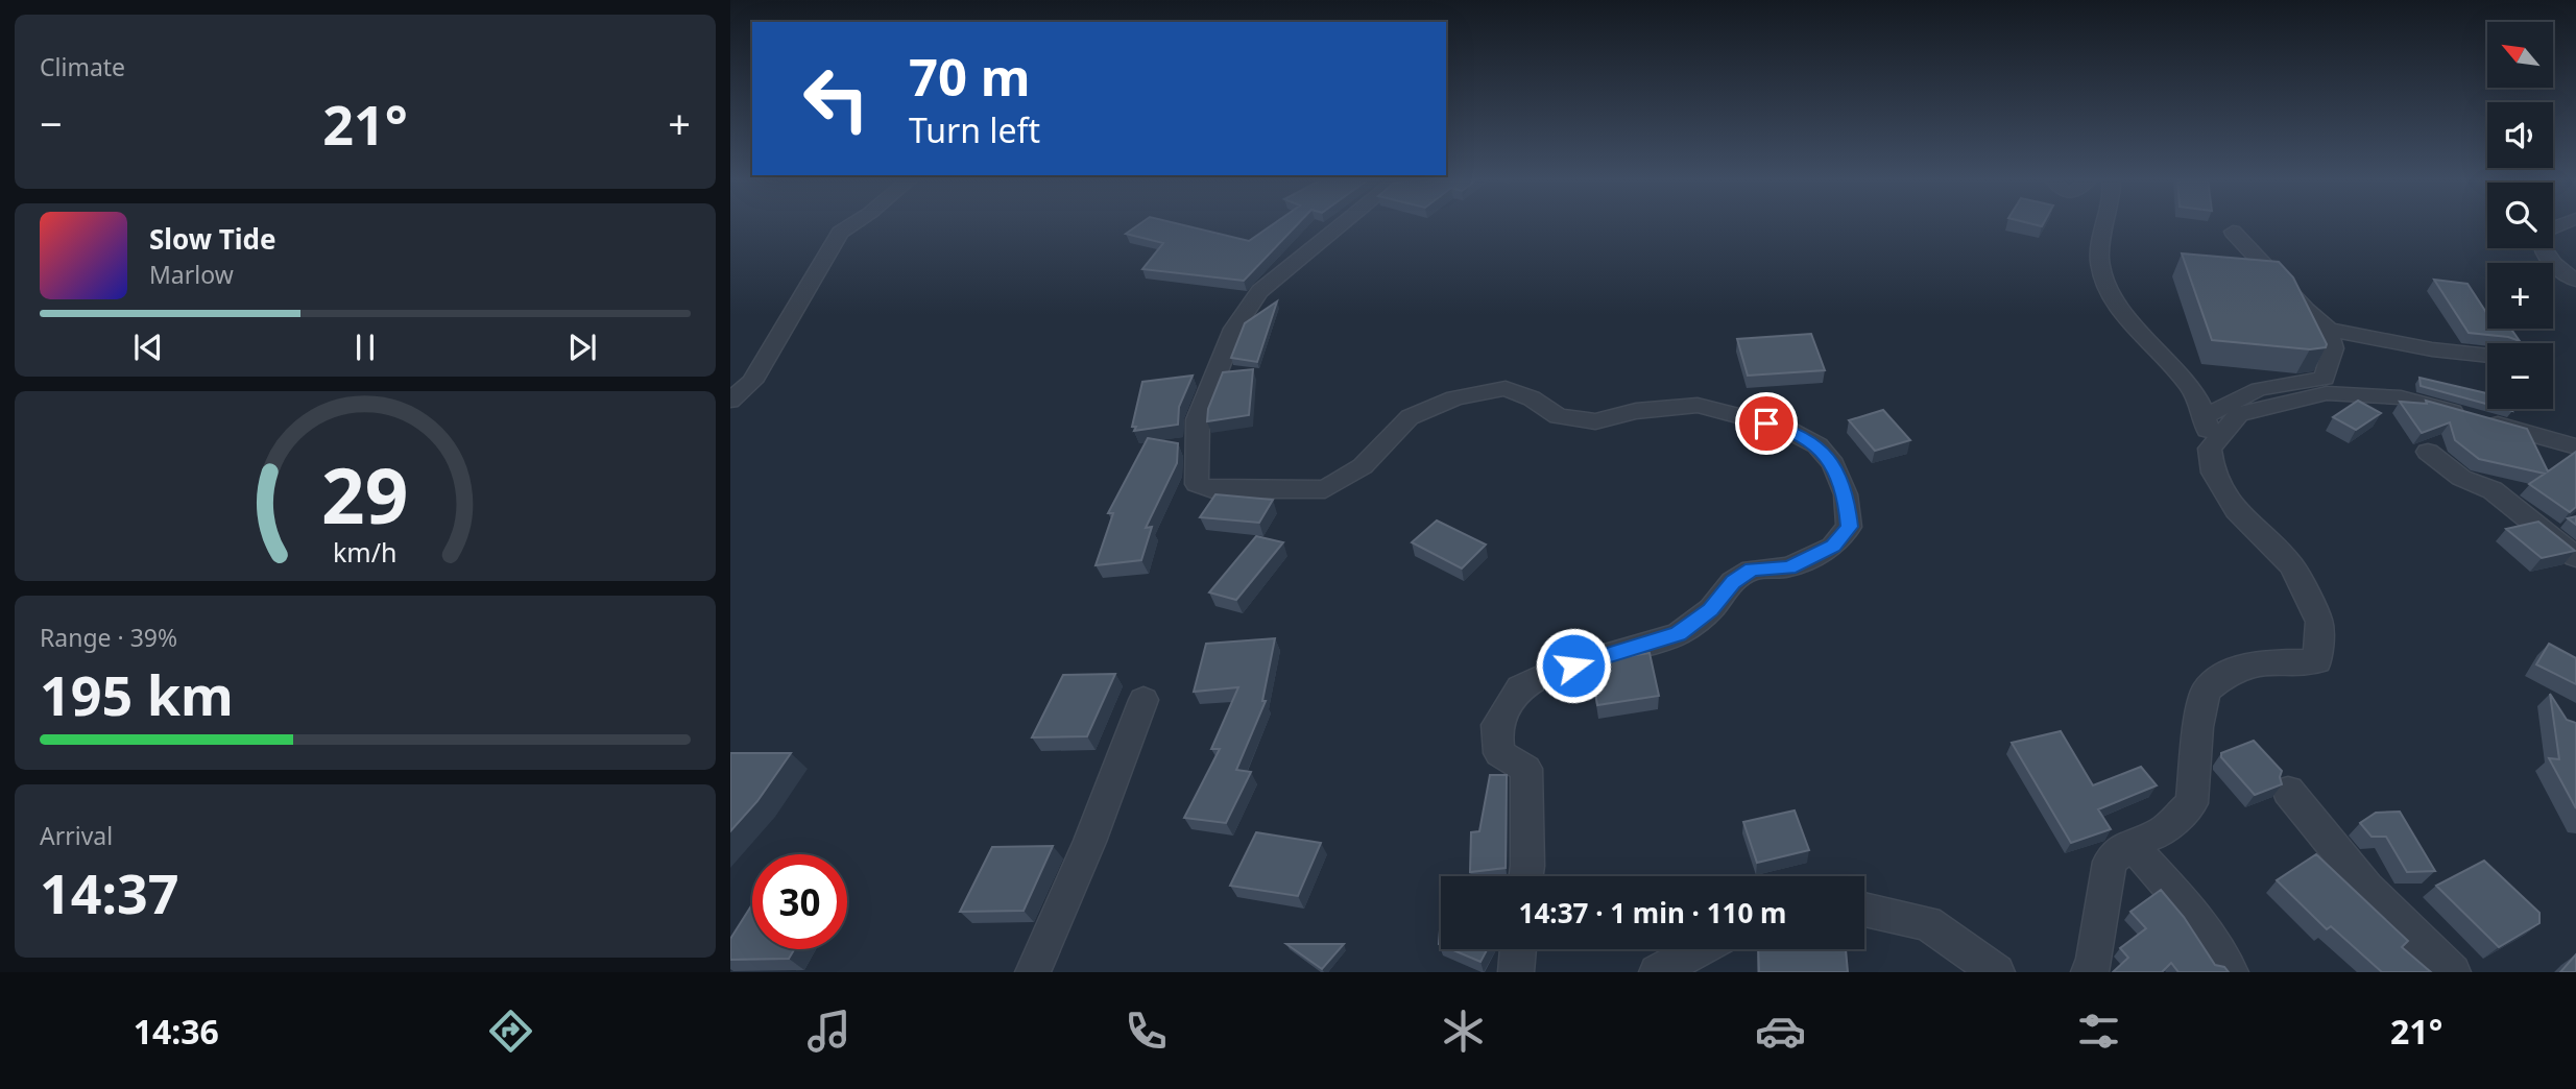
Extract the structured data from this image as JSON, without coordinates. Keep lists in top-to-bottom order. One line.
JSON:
{"north":"top left","page":{"tile":["Climate",["Range · 39%","195 km"],["Arrival","14:37"]],"map_buttons":["+","−"],"turn":["70 m","Turn left"],"heat":["−","21°","+"],"song":["Slow Tide","Marlow"],"limit":"30","trip":"14:37 · 1 min · 110 m","tabs":["14:36","21°"],"gauge":["29","km/h"]}}
